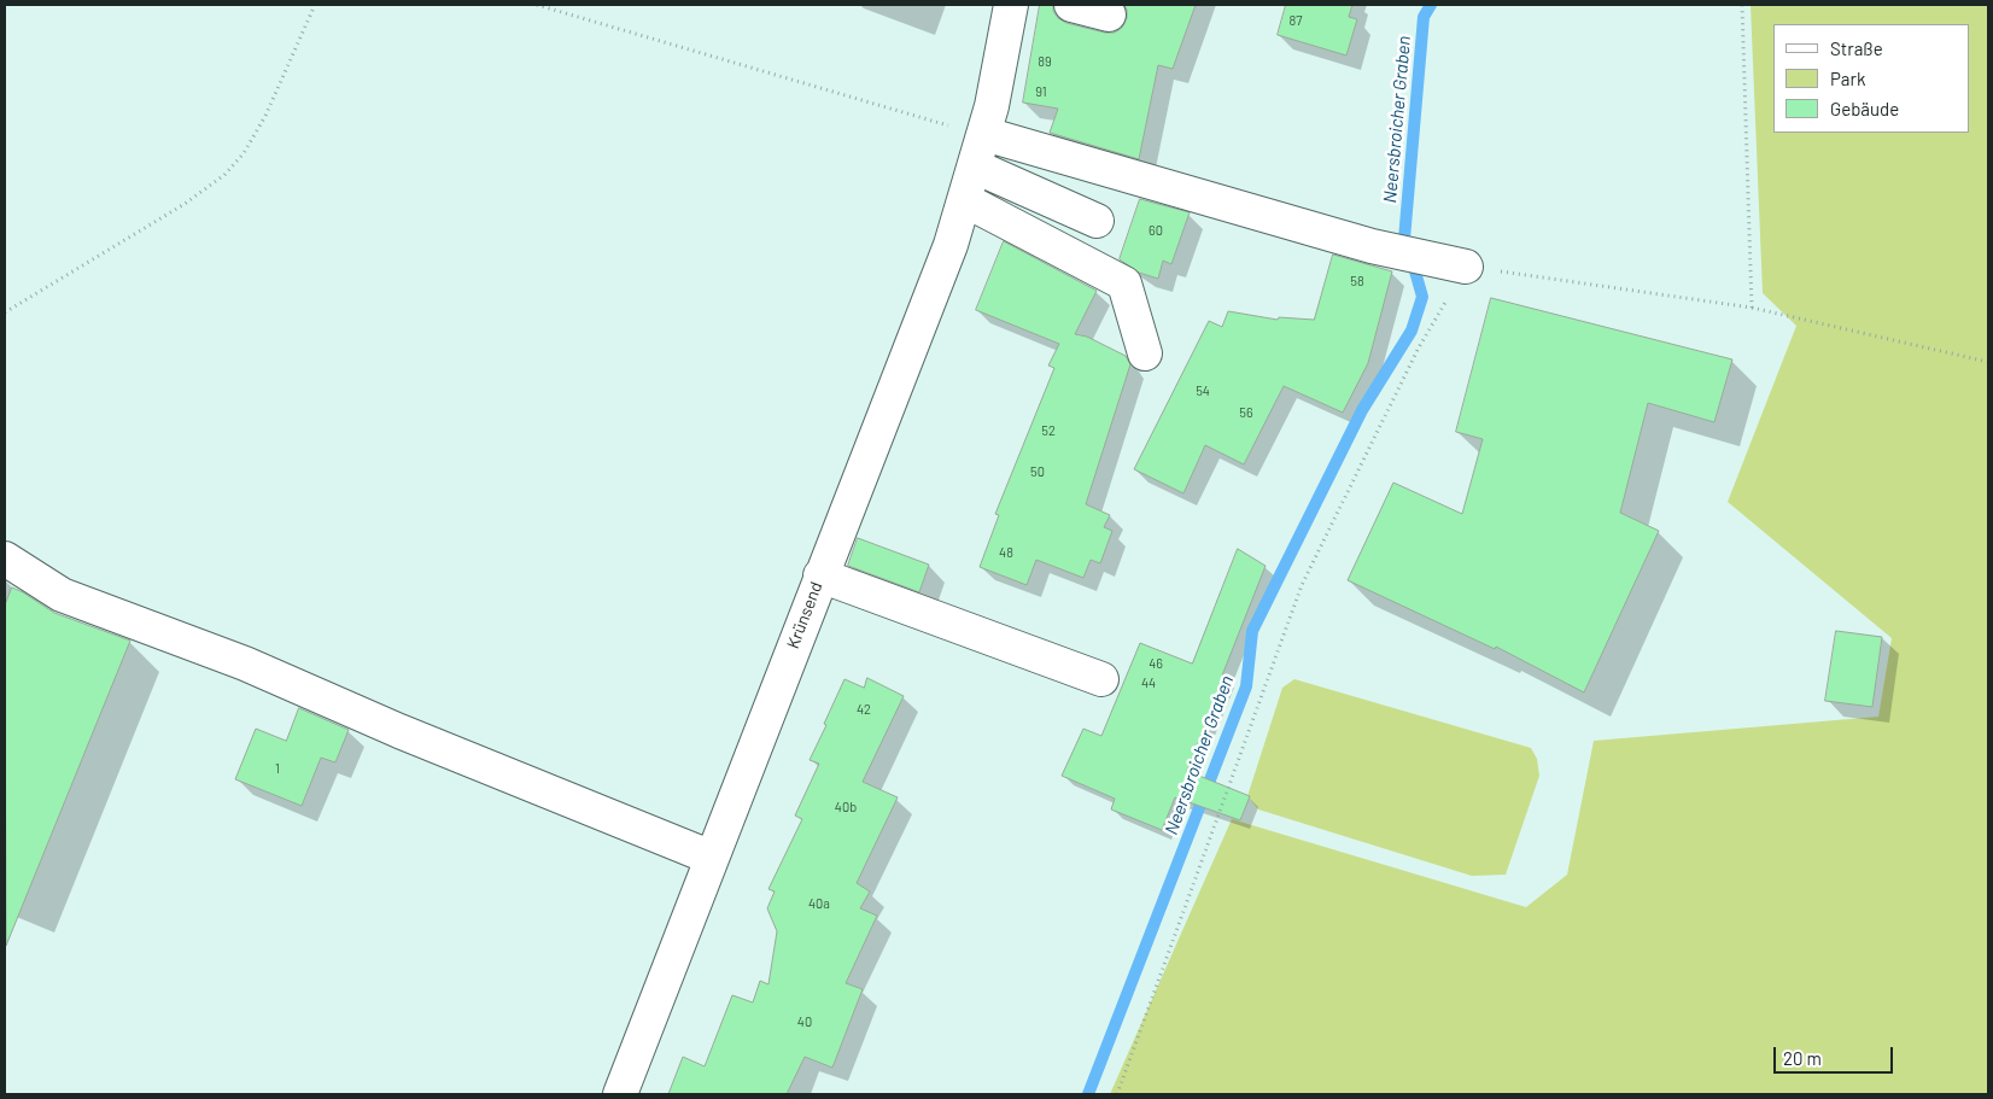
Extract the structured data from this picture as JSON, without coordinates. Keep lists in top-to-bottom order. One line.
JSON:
{"streets":{"street":["Krünsend"]},"water":["Neersbroicher Graben"],"house_numbers":["87","89","91","60","58","54","56","52","50","48","46","44","42","1","40b","40a","40"],"legend":["Straße","Park","Gebäude"],"scale_bar":"20 m"}
